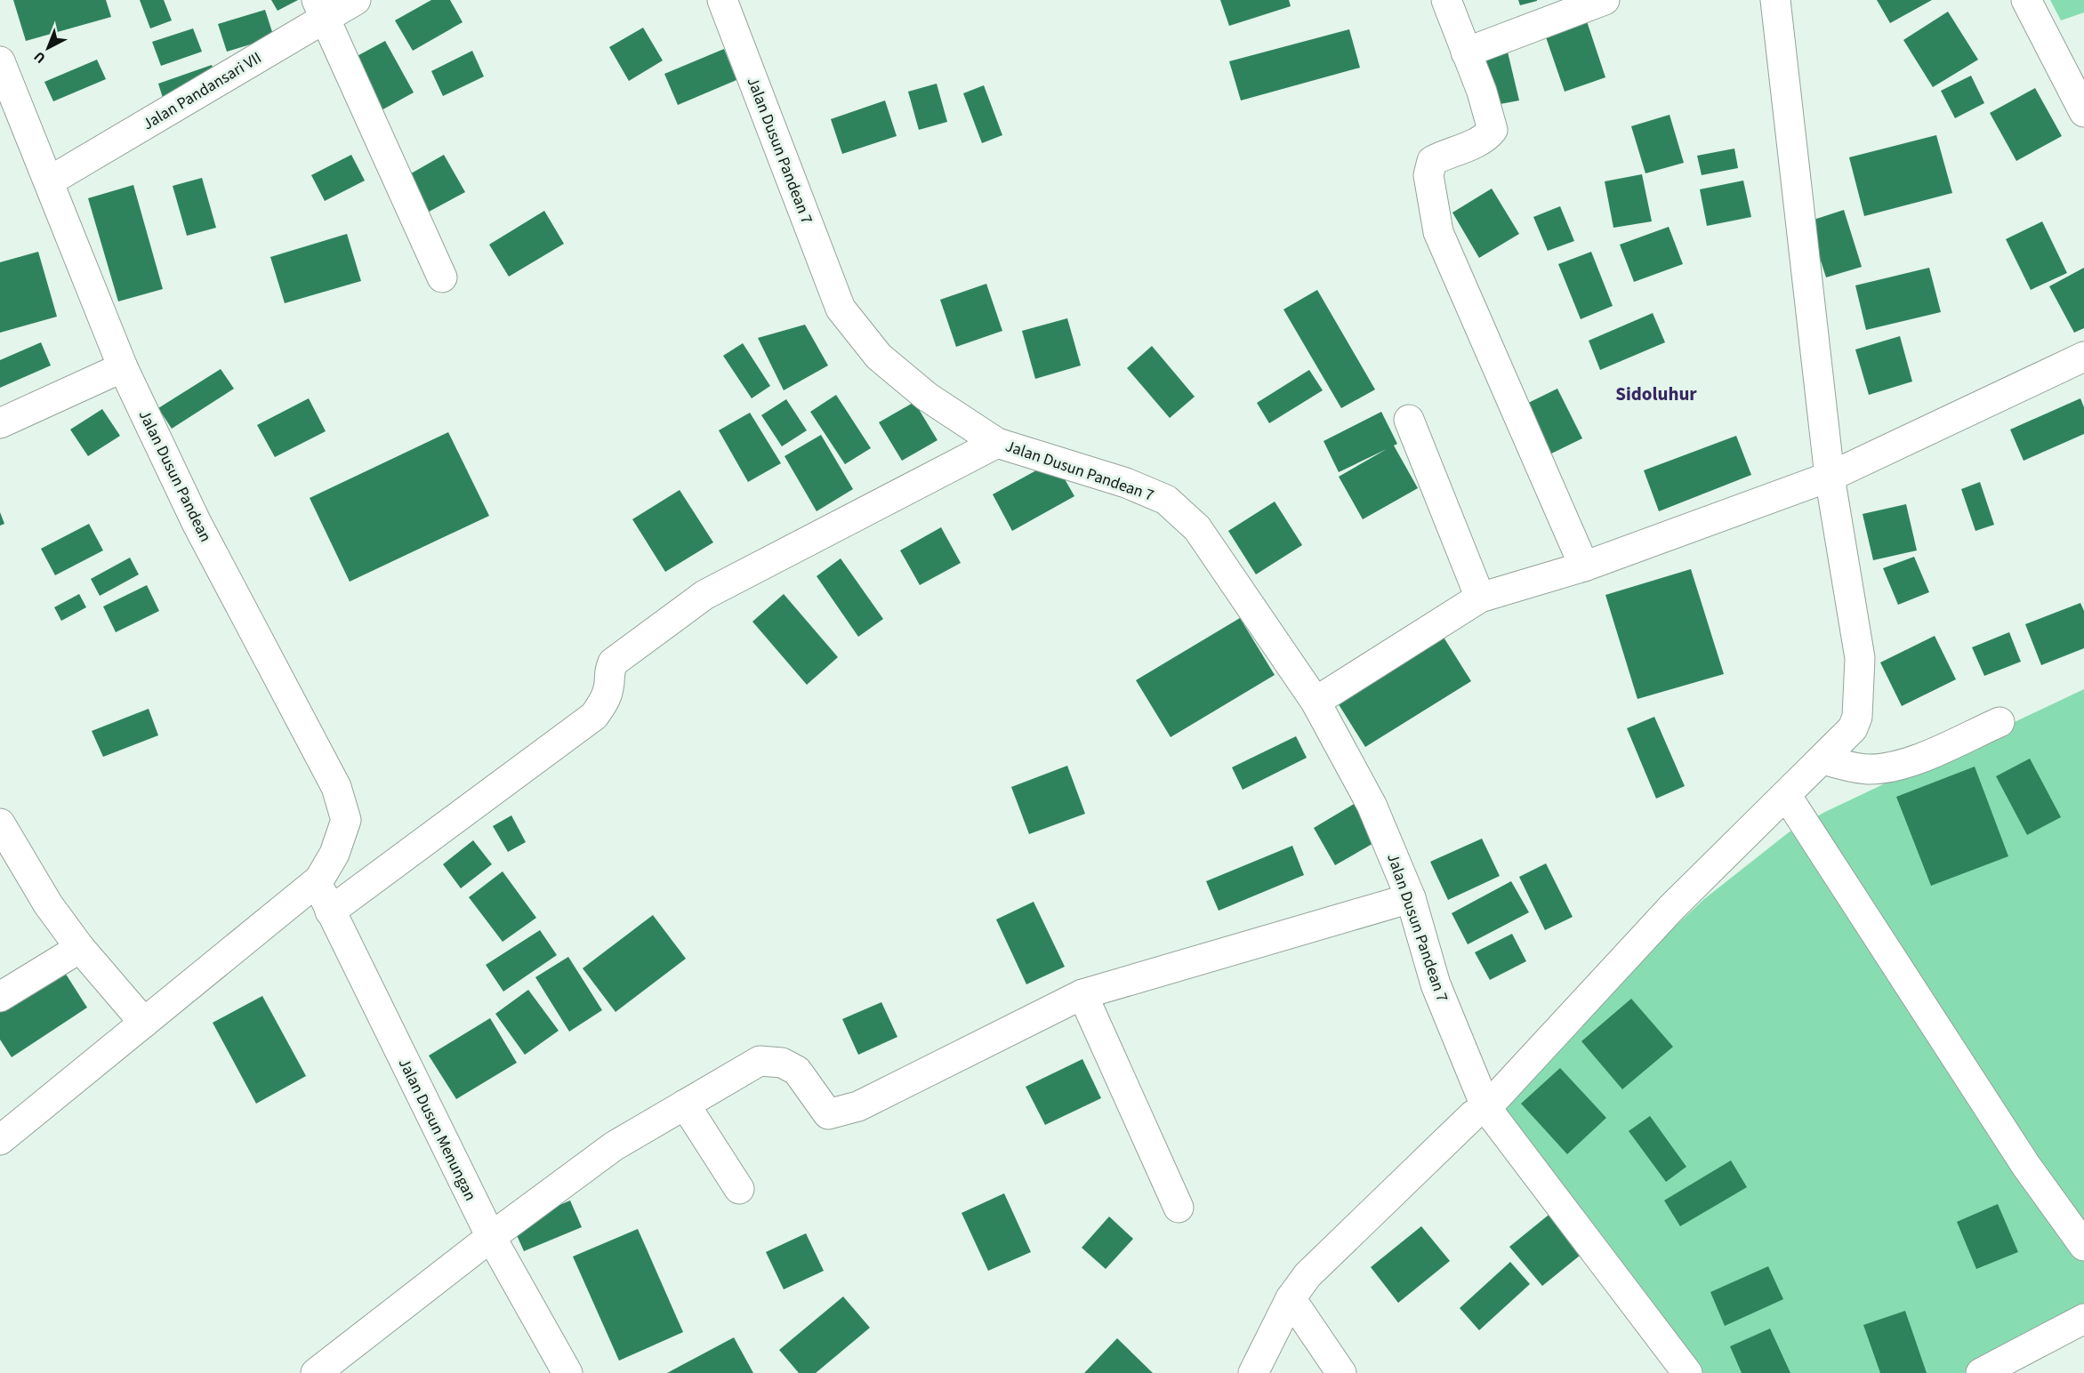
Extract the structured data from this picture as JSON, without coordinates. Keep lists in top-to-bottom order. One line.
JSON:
{"streets":{"street":["Jalan Pandansari VII","Jalan Dusun Pandean 7","Jalan Dusun Pandean","Jalan Dusun Menungan"]},"crossings":[["Jalan Pandansari VII","Jalan Dusun Pandean"],["Jalan Dusun Pandean","Jalan Dusun Menungan"]],"districts":["Sidoluhur"],"north":"bottom left"}
